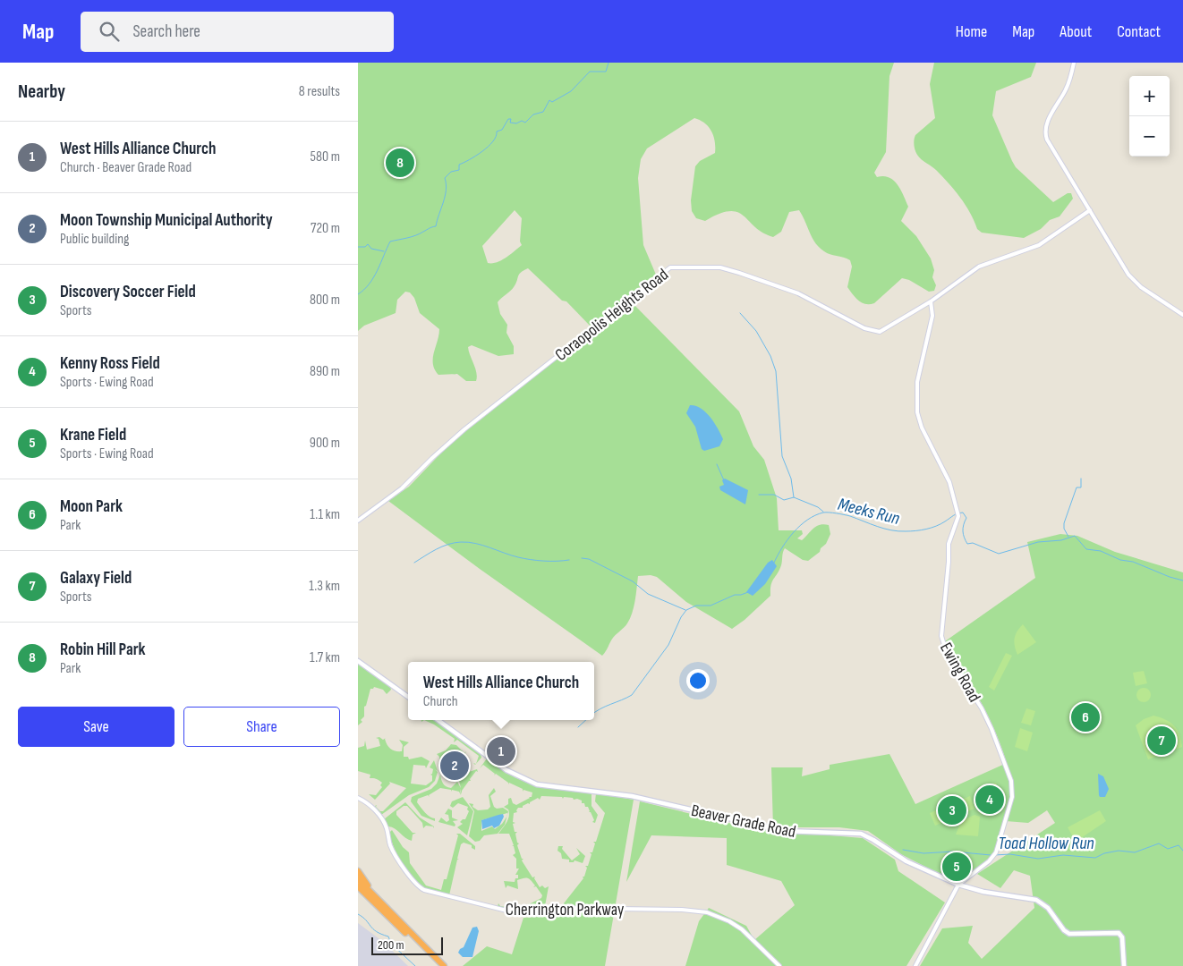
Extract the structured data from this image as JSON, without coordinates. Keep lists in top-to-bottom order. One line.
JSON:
{"streets":{"main road":["Beaver Grade Road"],"street":["Coraopolis Heights Road","Ewing Road","Cherrington Parkway"]},"crossings":[["Coraopolis Heights Road","Ewing Road"],["Ewing Road","Beaver Grade Road"]],"water":["Meeks Run","Toad Hollow Run"],"scale_bar":"200 m","page":{"header":"Map","search":"Search here","nav":["Home","Map","About","Contact"],"heading":["Nearby","8 results"],"map_buttons":["+","−"],"list":[{"mark":"1","name":"West Hills Alliance Church","note":"Church · Beaver Grade Road","value":"580 m"},{"mark":"2","name":"Moon Township Municipal Authority","note":"Public building","value":"720 m"},{"mark":"3","name":"Discovery Soccer Field","note":"Sports","value":"800 m"},{"mark":"4","name":"Kenny Ross Field","note":"Sports · Ewing Road","value":"890 m"},{"mark":"5","name":"Krane Field","note":"Sports · Ewing Road","value":"900 m"},{"mark":"6","name":"Moon Park","note":"Park","value":"1.1 km"},{"mark":"7","name":"Galaxy Field","note":"Sports","value":"1.3 km"},{"mark":"8","name":"Robin Hill Park","note":"Park","value":"1.7 km"}],"pins":["8","6","7","1","2","4","3","5"],"popup":["West Hills Alliance Church","Church"],"buttons":["Save","Share"],"scale":"200 m"}}
